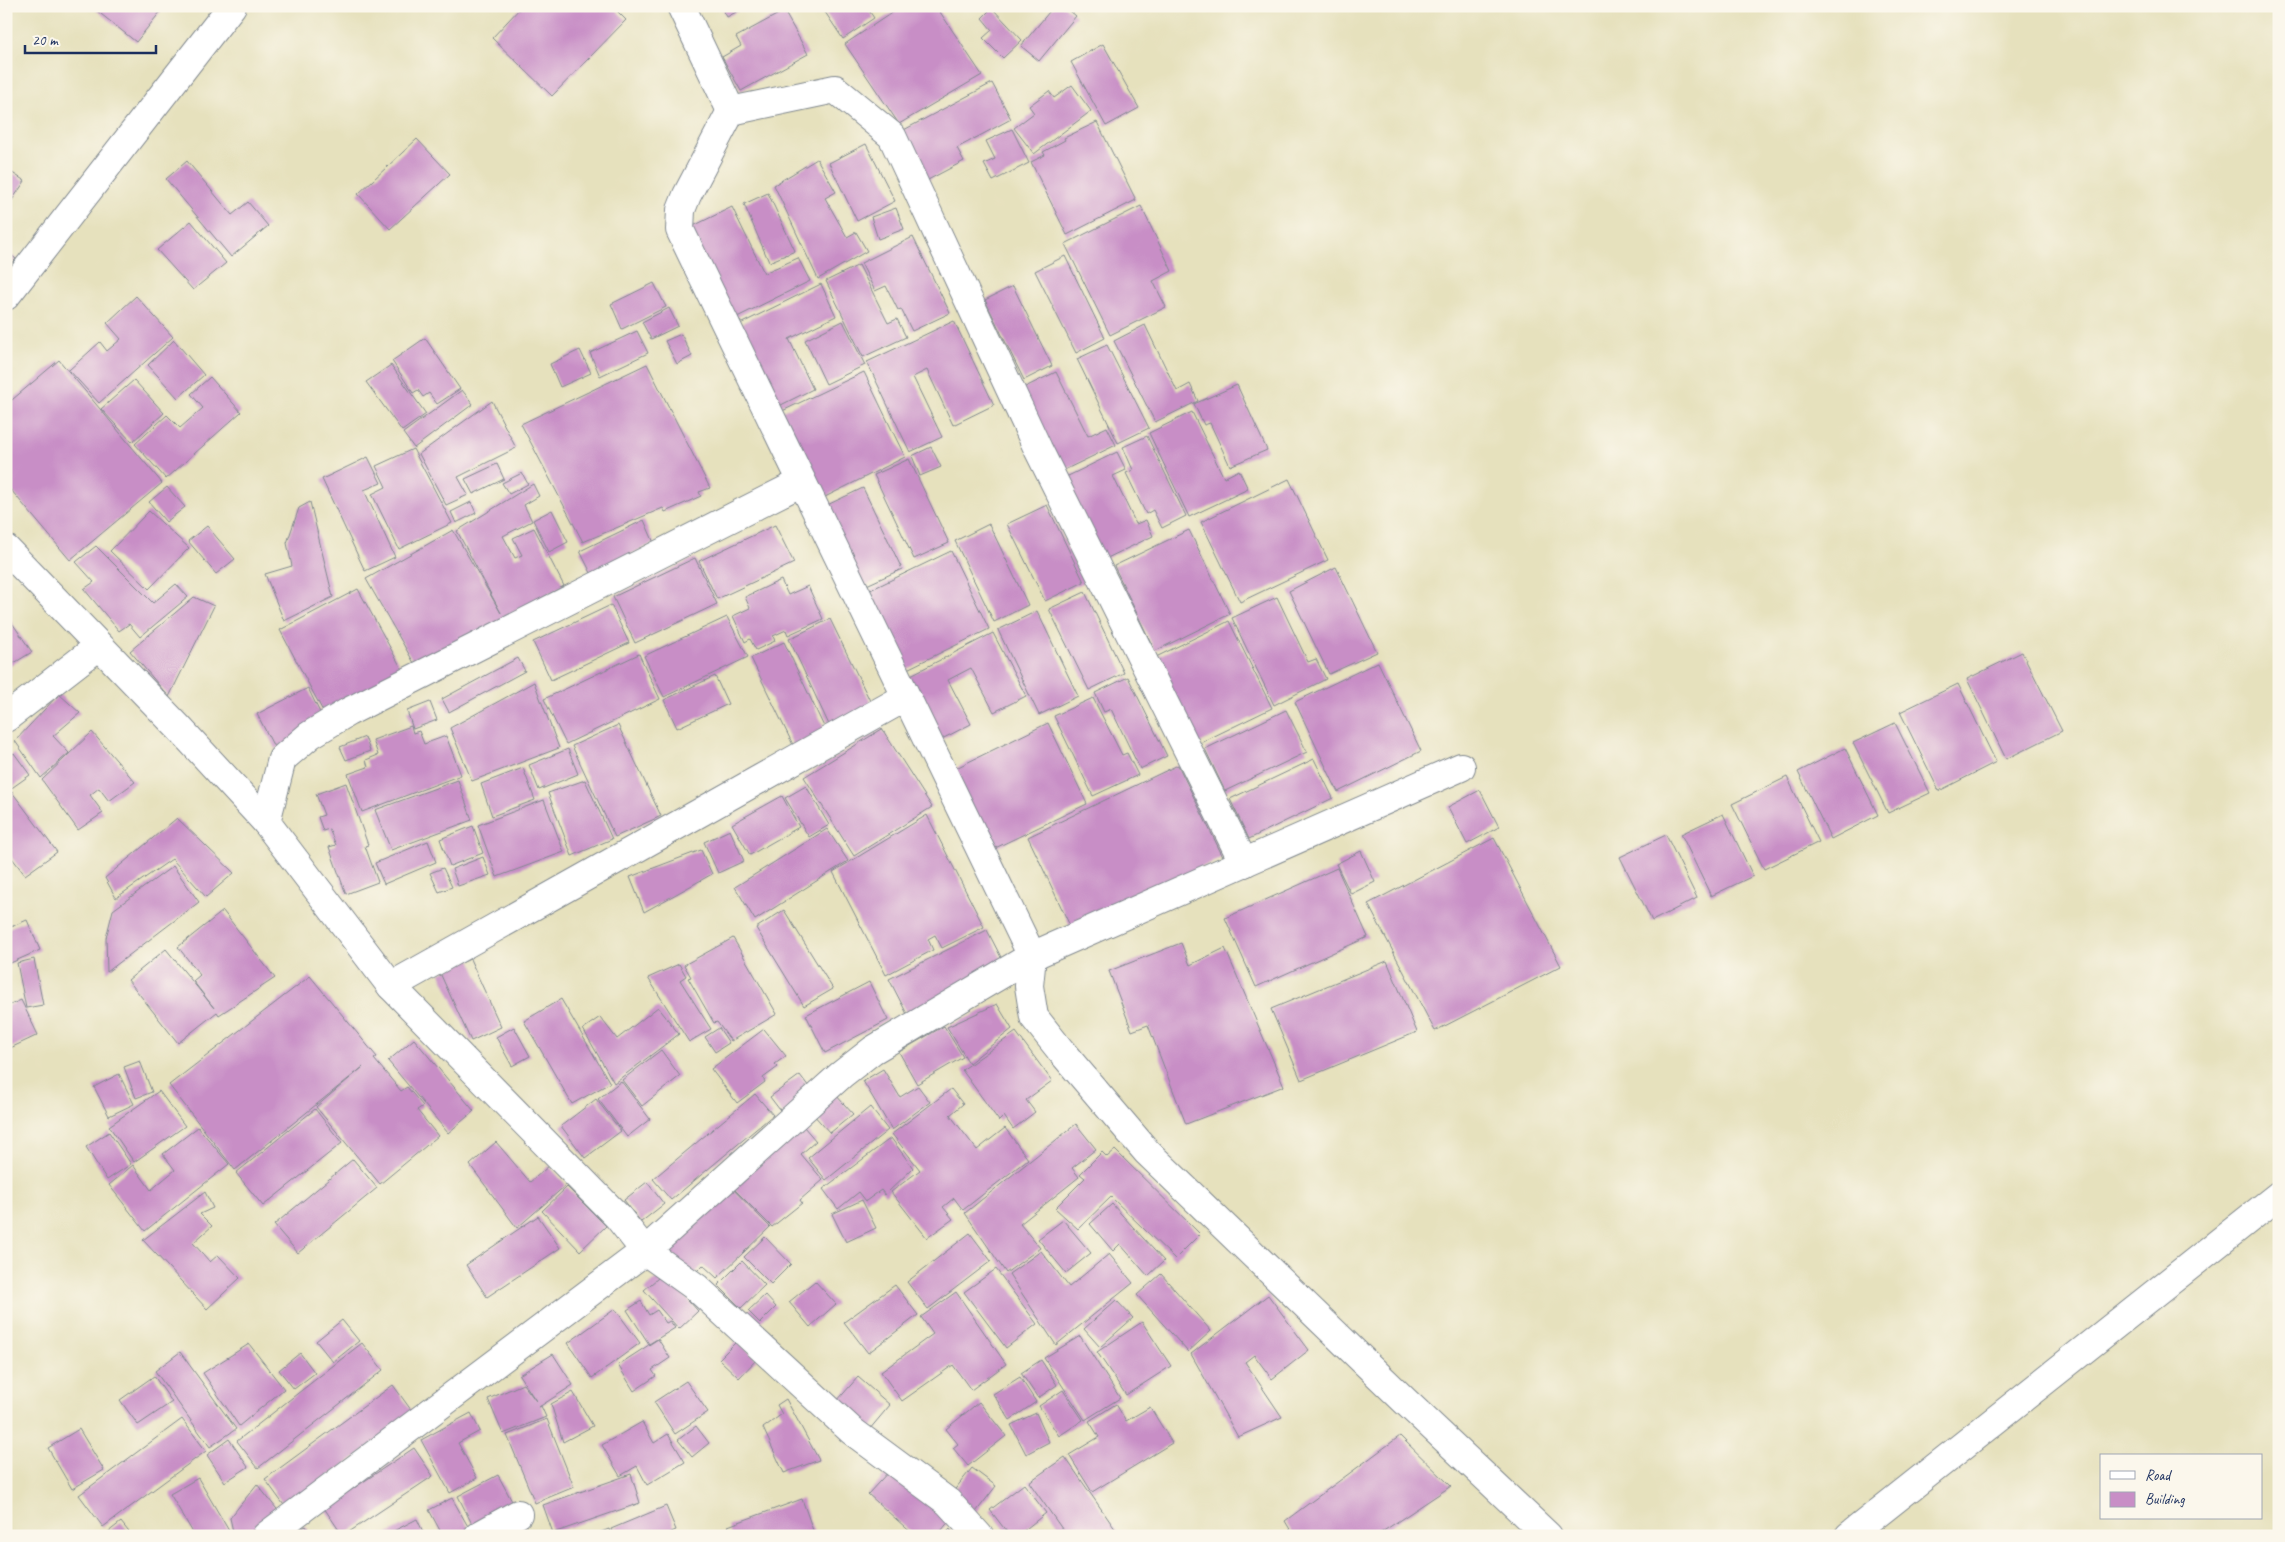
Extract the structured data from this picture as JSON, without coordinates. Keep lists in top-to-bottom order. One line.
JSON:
{"legend":["Road","Building"],"scale_bar":"20 m"}
